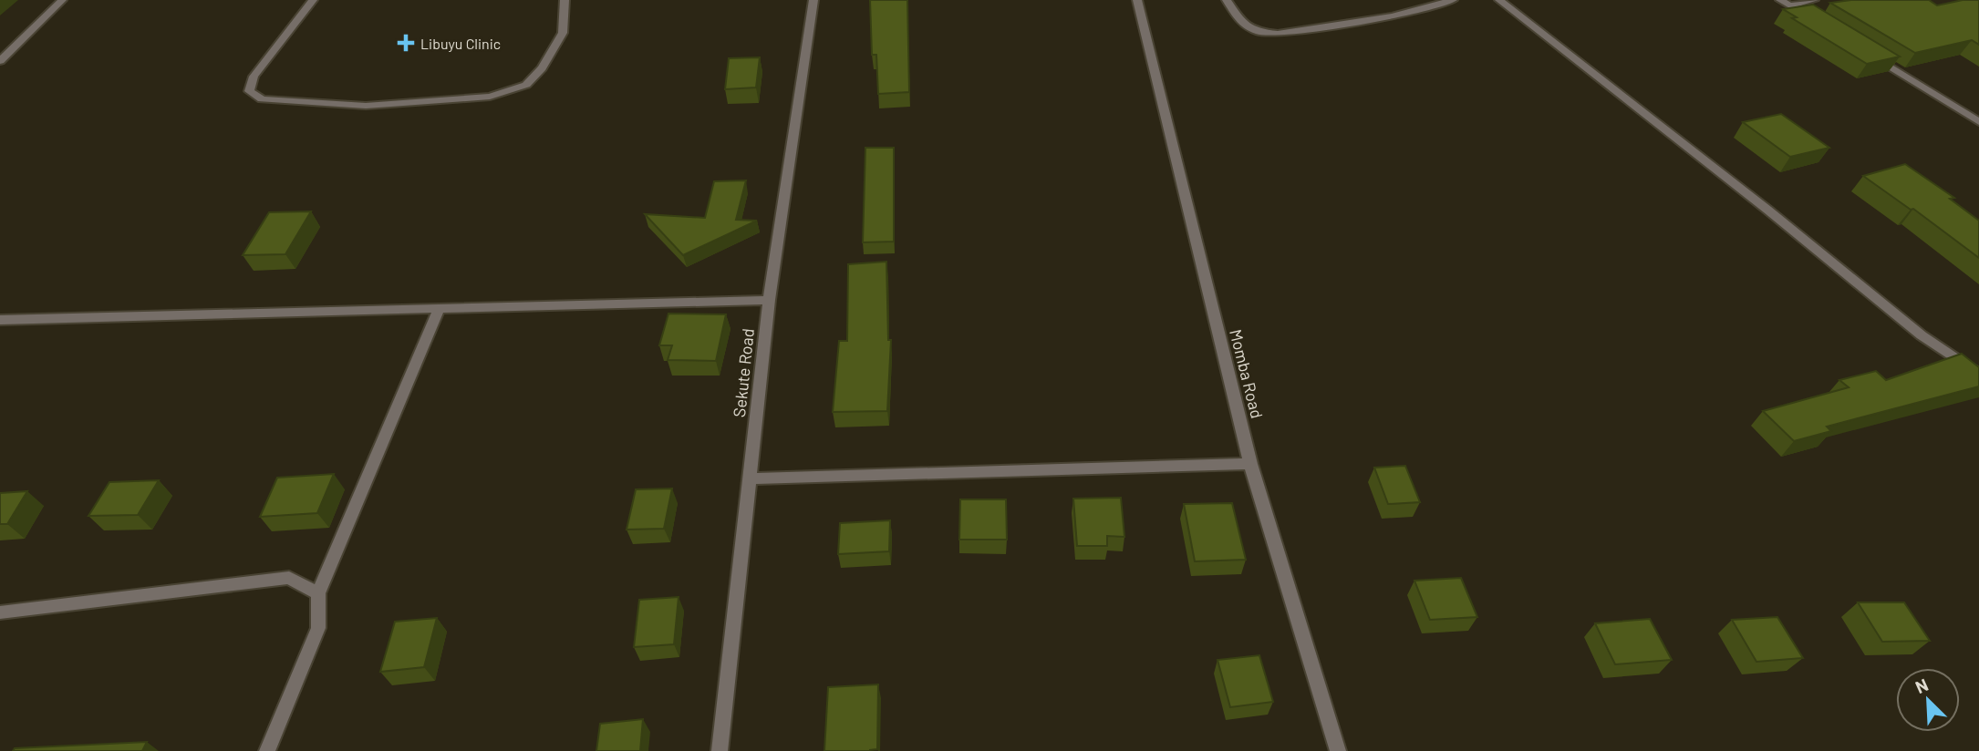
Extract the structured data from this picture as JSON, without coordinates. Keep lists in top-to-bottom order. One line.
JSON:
{"streets":{"street":["Sekute Road","Momba Road"]},"places":{"health":["Libuyu Clinic"]},"north":"top left"}
